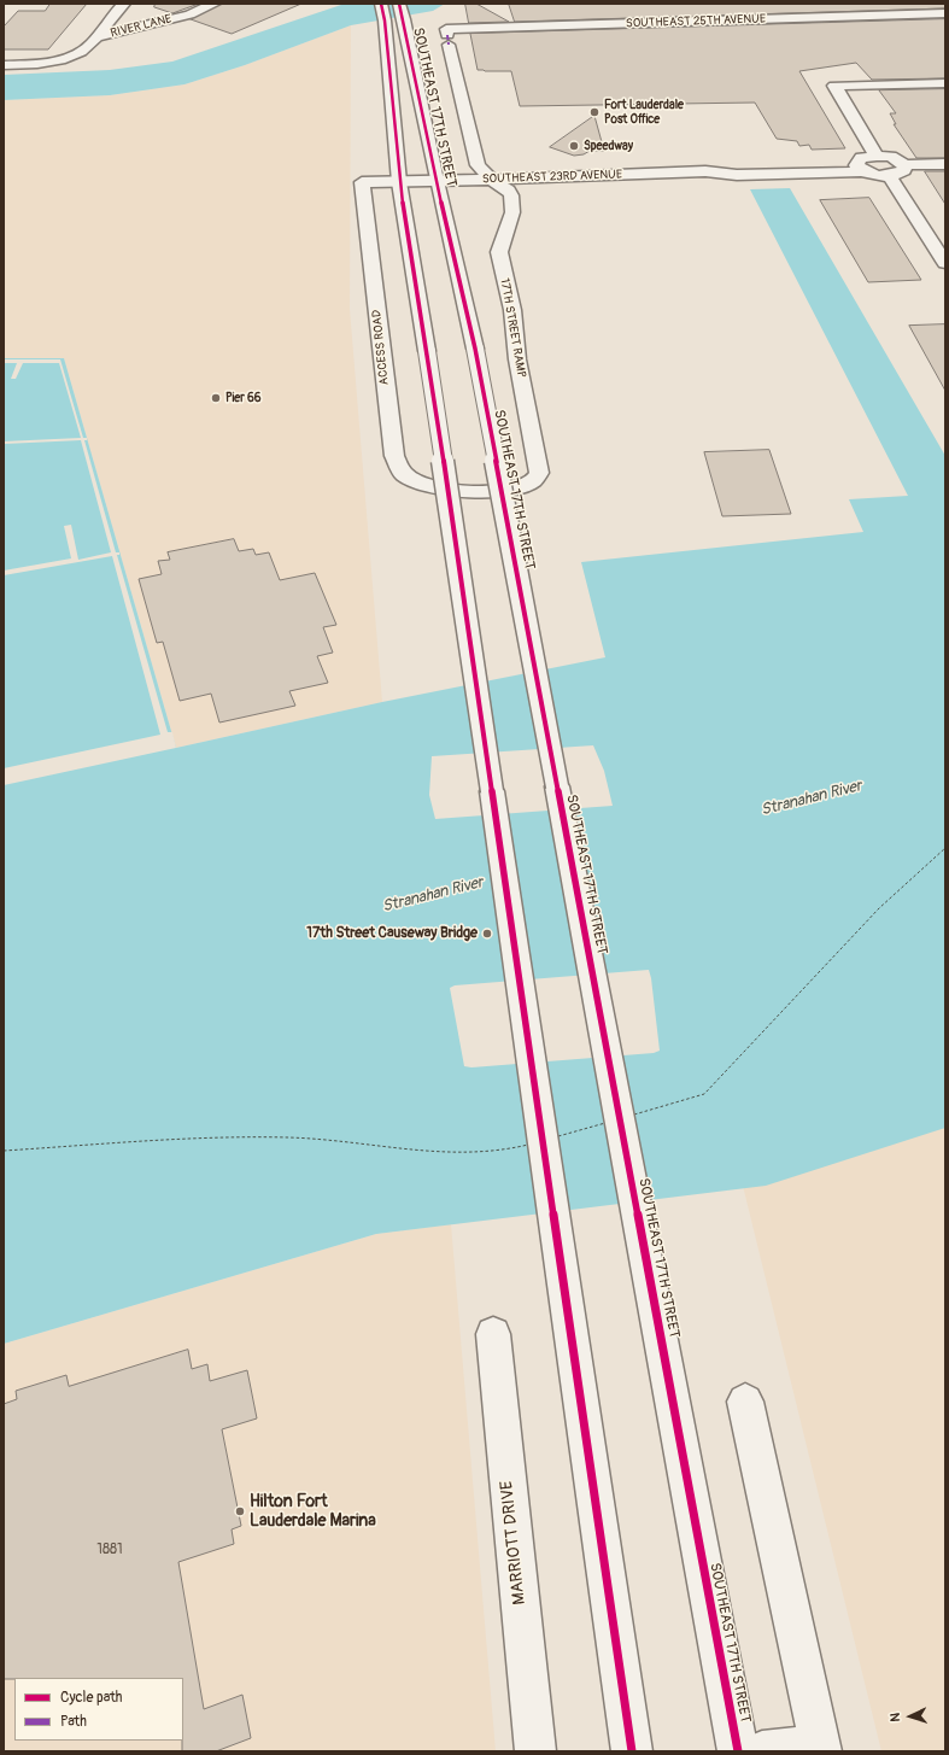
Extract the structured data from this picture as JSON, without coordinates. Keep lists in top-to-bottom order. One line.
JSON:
{"streets":{"street":["SOUTHEAST 25TH AVENUE","RIVER LANE","SOUTHEAST 17TH STREET","SOUTHEAST 23RD AVENUE","17TH STREET RAMP","ACCESS ROAD","MARRIOTT DRIVE"]},"crossings":[["SOUTHEAST 25TH AVENUE","17TH STREET RAMP"],["SOUTHEAST 17TH STREET","SOUTHEAST 23RD AVENUE"],["SOUTHEAST 23RD AVENUE","17TH STREET RAMP"],["SOUTHEAST 23RD AVENUE","ACCESS ROAD"],["17TH STREET RAMP","ACCESS ROAD"]],"water":["Stranahan River"],"places":["Fort Lauderdale Post Office","Speedway","Pier 66","17th Street Causeway Bridge","Hilton Fort Lauderdale Marina"],"house_numbers":["1881"],"legend":["Cycle path","Path"],"north":"left"}
